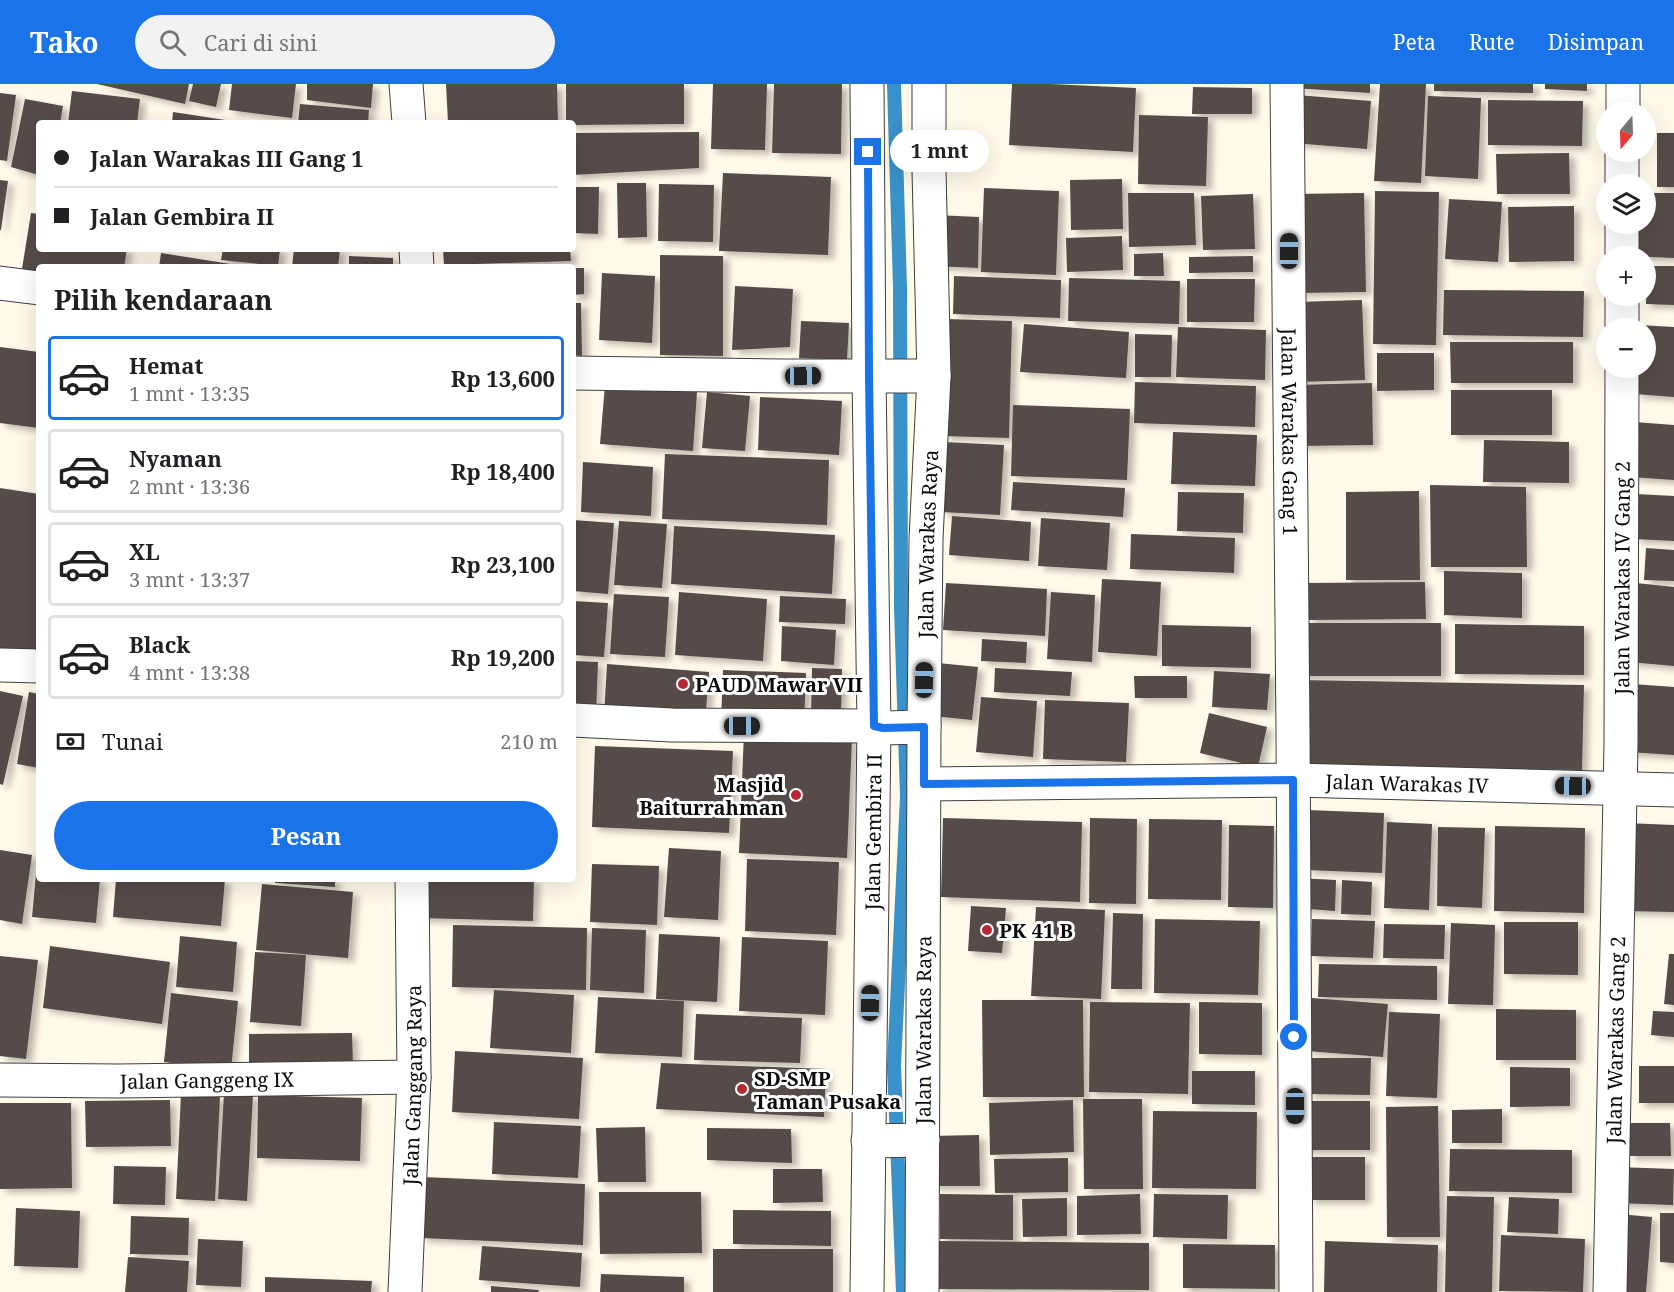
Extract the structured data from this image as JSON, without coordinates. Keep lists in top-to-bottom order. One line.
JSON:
{"streets":{"street":["Jalan Warakas Gang 1","Jalan Warakas Raya","Jalan Warakas IV Gang 2","Jalan Warakas IV","Jalan Gembira II","Jalan Warakas Gang 2","Jalan Ganggeng IX","Jalan Ganggang Raya"]},"crossings":[["Jalan Warakas Gang 1","Jalan Warakas IV"],["Jalan Warakas Raya","Jalan Warakas IV"],["Jalan Warakas Raya","Jalan Gembira II"],["Jalan Warakas IV Gang 2","Jalan Warakas IV"],["Jalan Warakas IV Gang 2","Jalan Warakas Gang 2"],["Jalan Warakas IV","Jalan Warakas Gang 2"],["Jalan Ganggeng IX","Jalan Ganggang Raya"]],"places":["PAUD Mawar VII","Masjid Baiturrahman","PK 41 B","SD-SMP Taman Pusaka"],"north":"bottom","page":{"header":"Tako","search":"Cari di sini","nav":["Peta","Rute","Disimpan"],"map_buttons":["+","−"],"banner":["Jalan Warakas III Gang 1","Jalan Gembira II"],"bubble":"1 mnt","heading":"Pilih kendaraan","list":[{"name":"Hemat","note":"1 mnt · 13:35","value":"Rp 13,600"},{"name":"Nyaman","note":"2 mnt · 13:36","value":"Rp 18,400"},{"name":"XL","note":"3 mnt · 13:37","value":"Rp 23,100"},{"name":"Black","note":"4 mnt · 13:38","value":"Rp 19,200"}],"pay":["Tunai","210 m"],"buttons":"Pesan"}}
